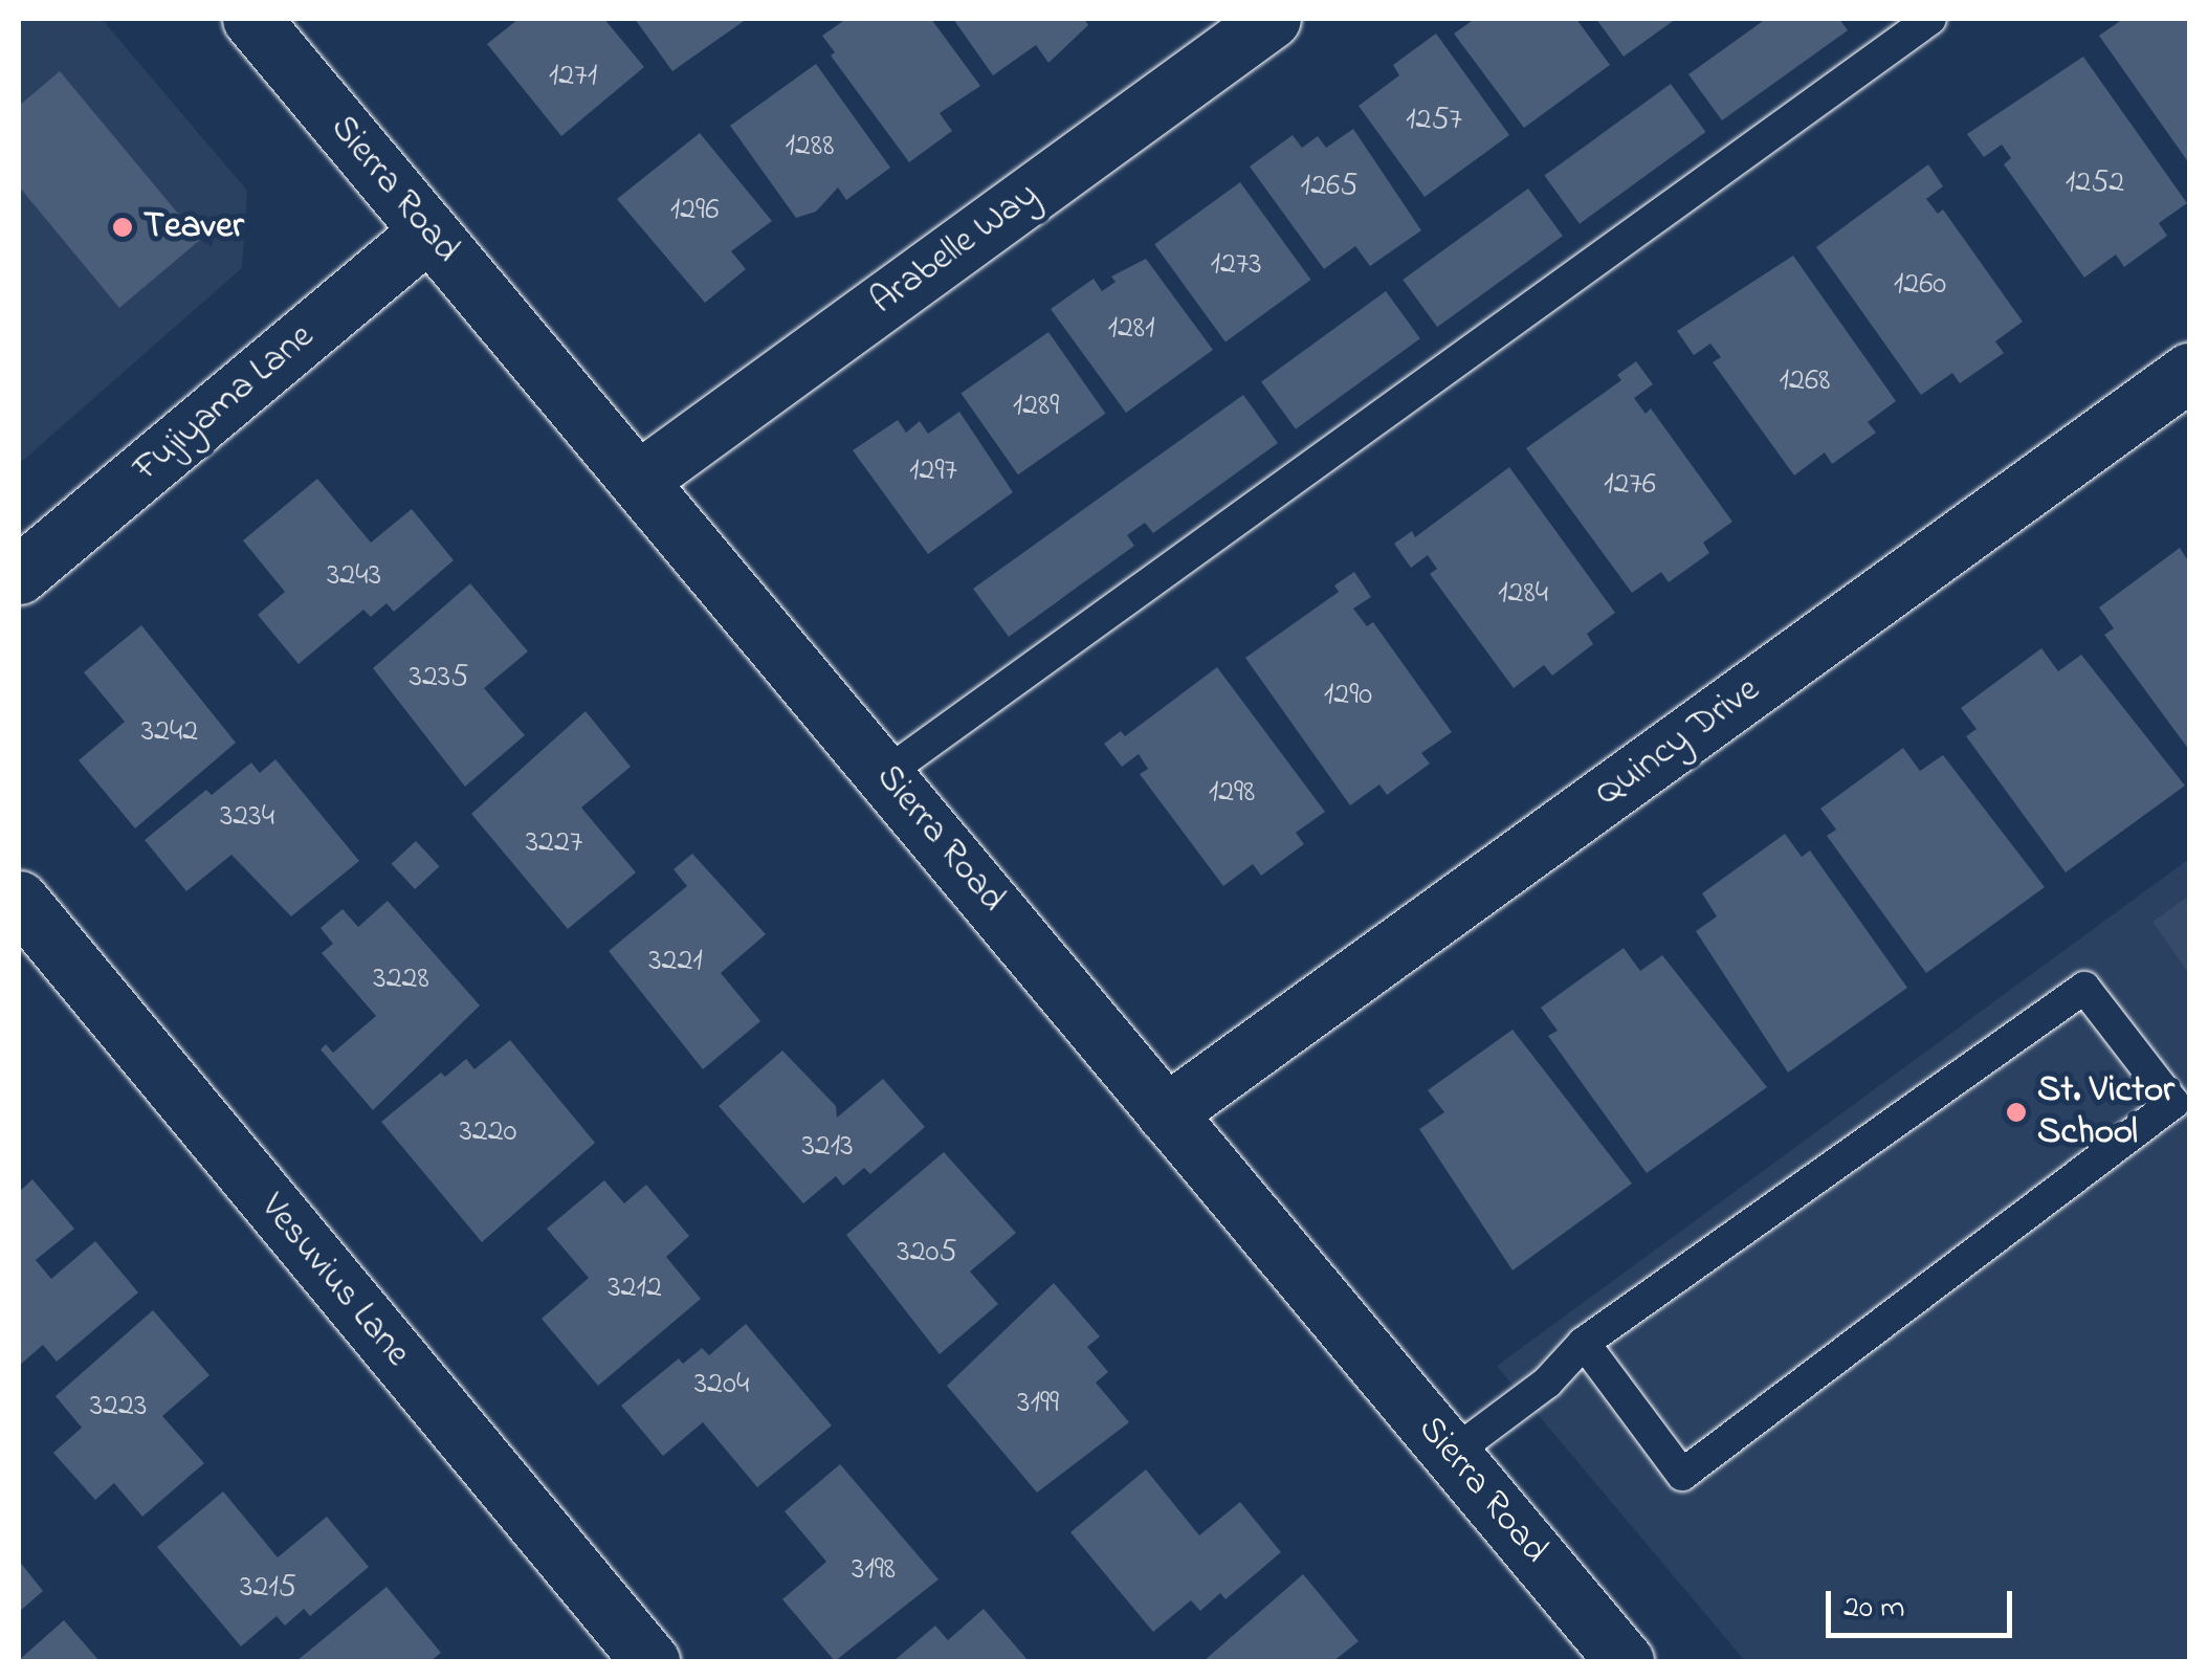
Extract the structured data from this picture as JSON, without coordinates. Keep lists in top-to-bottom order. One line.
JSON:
{"streets":{"street":["Sierra Road","Arabelle Way","Fujiyama Lane","Quincy Drive","Vesuvius Lane"]},"crossings":[["Sierra Road","Arabelle Way"],["Sierra Road","Fujiyama Lane"],["Sierra Road","Quincy Drive"]],"places":["Teaver","St. Victor School"],"house_numbers":["1271","1257","1288","1252","1265","1296","1273","1260","1281","1268","1289","1297","1276","3243","1284","3235","1290","3242","1298","3234","3227","3221","3228","3220","3213","3205","3212","3204","3199","3223","3198","3215"],"scale_bar":"20 m"}
